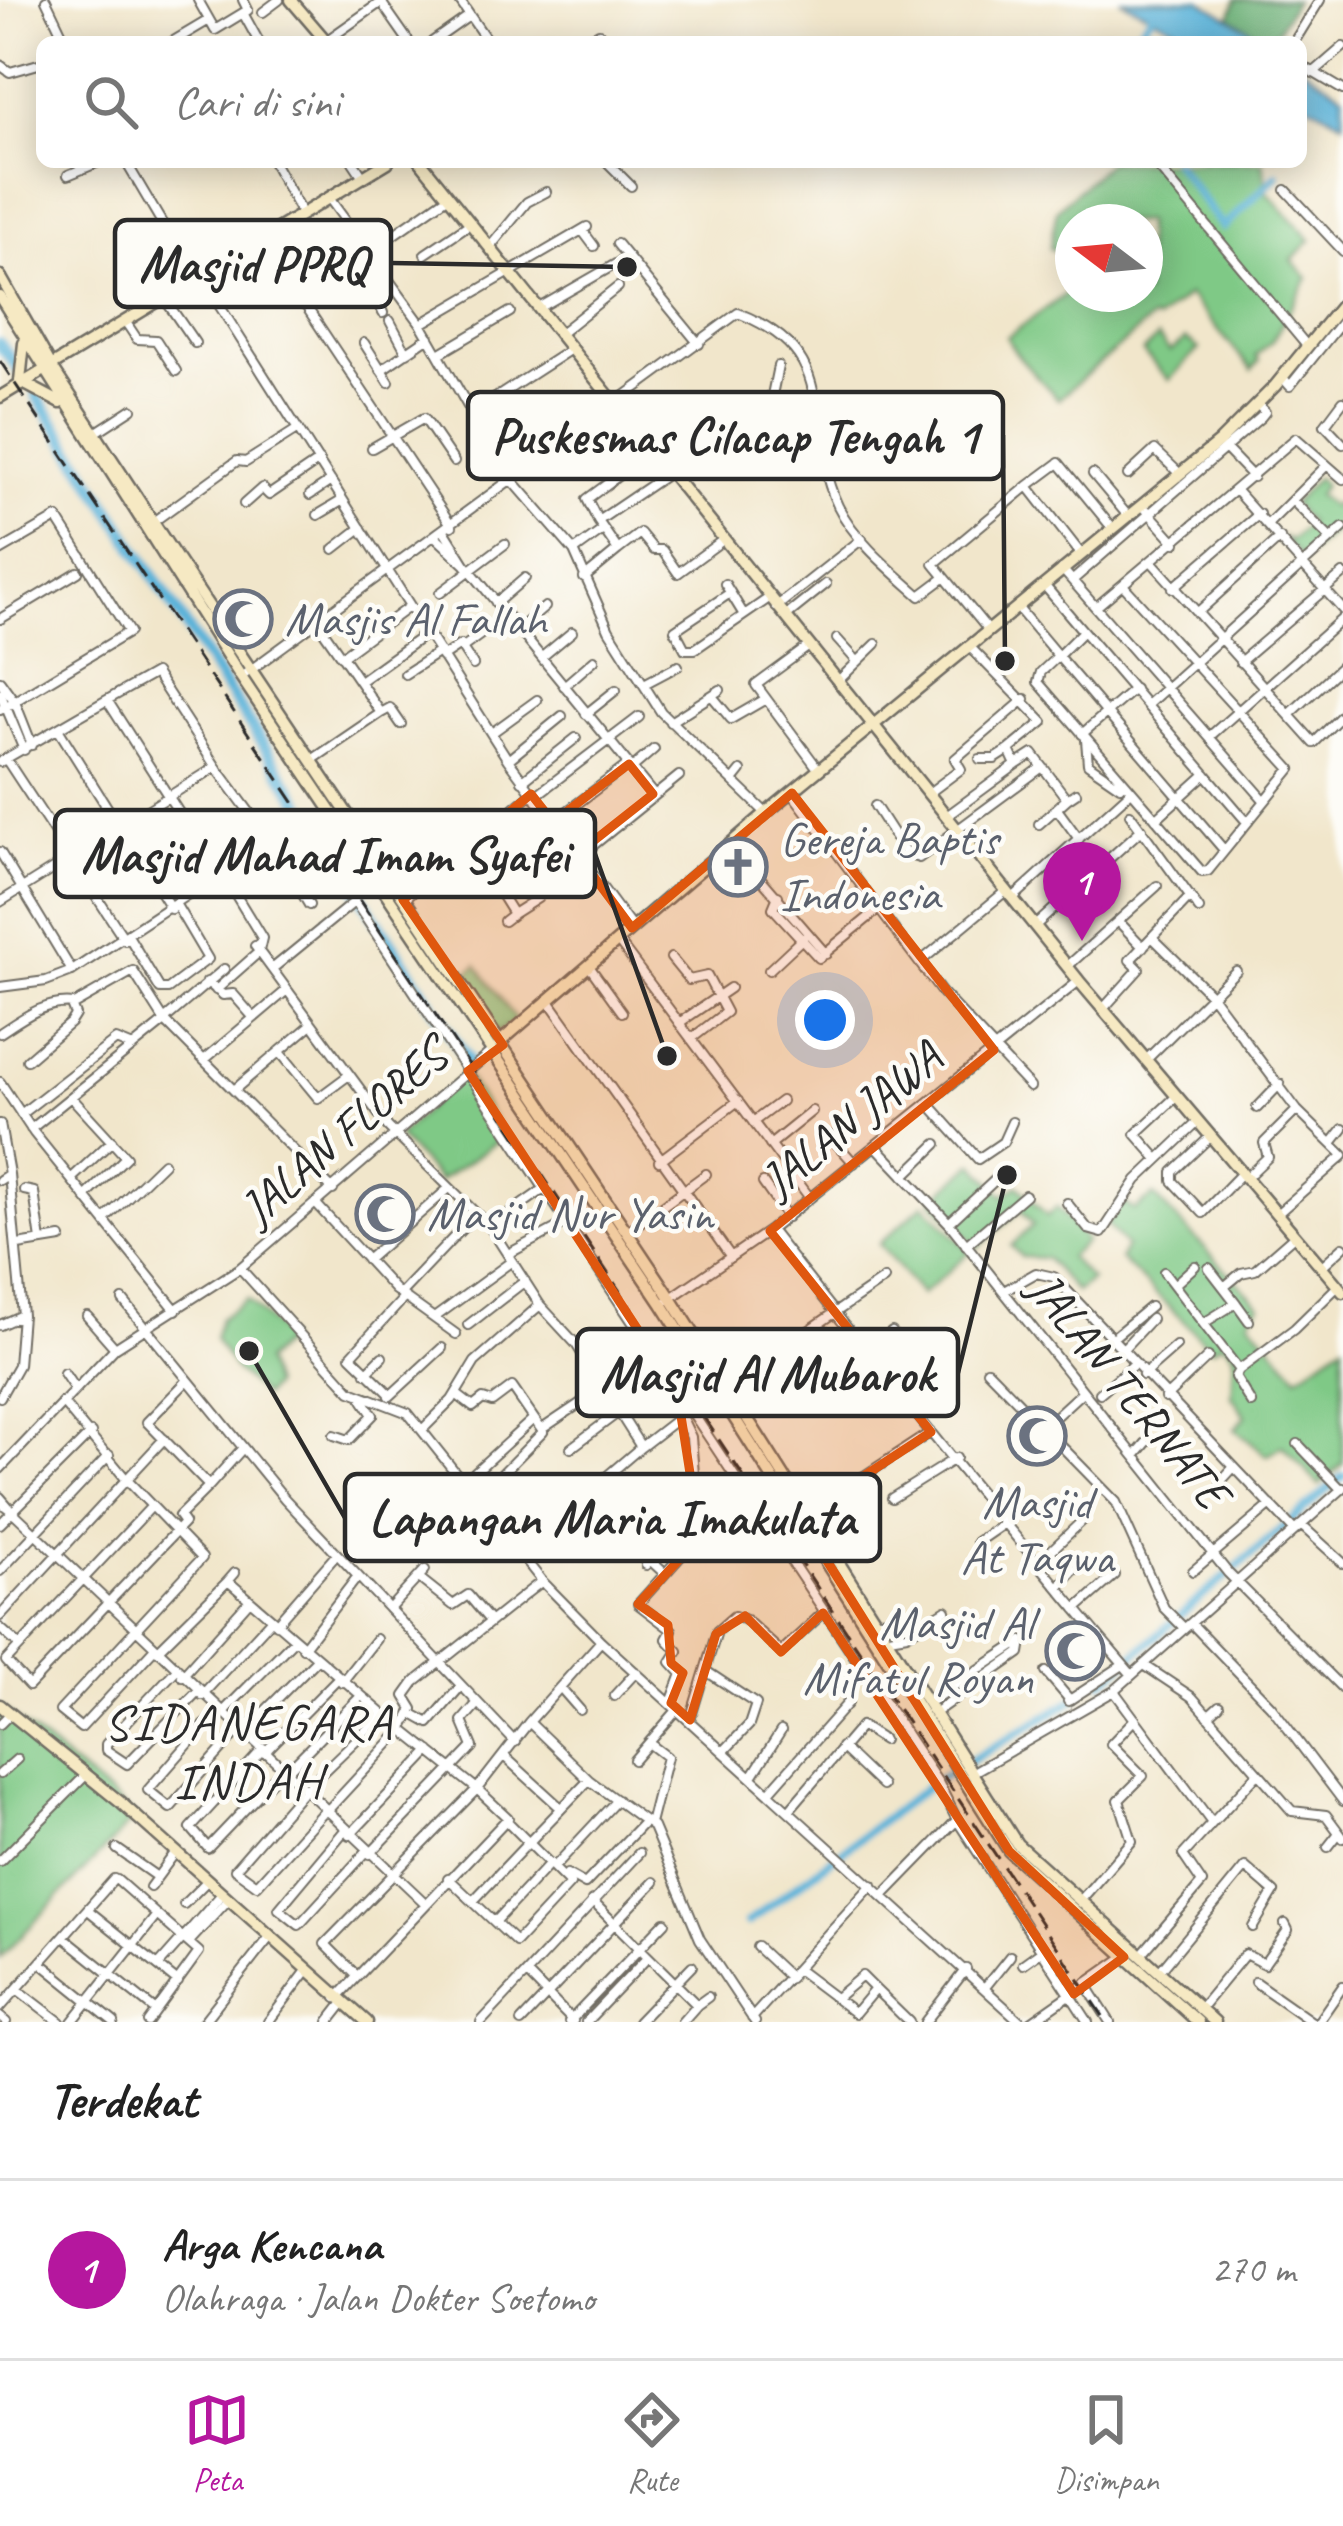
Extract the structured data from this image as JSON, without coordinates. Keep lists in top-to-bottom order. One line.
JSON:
{"streets":{"street":["JALAN JAWA","JALAN FLORES","JALAN TERNATE"]},"crossings":[["JALAN JAWA","JALAN TERNATE"]],"districts":["SIDANEGARA INDAH"],"places":{"other":["Masjid PPRQ","Puskesmas Cilacap Tengah 1","Masjid Mahad Imam Syafei","Masjid Al Mubarok","Lapangan Maria Imakulata"],"mosque":["Masjis Al Fallah","Masjid Nur Yasin","Masjid At Taqwa","Masjid Al Mifatul Royan"],"church":["Gereja Baptis Indonesia"]},"north":"left","page":{"search":"Cari di sini","pins":"1","heading":"Terdekat","list":[{"mark":"1","name":"Arga Kencana","note":"Olahraga · Jalan Dokter Soetomo","value":"270 m"}],"nav":["Peta","Rute","Disimpan"]}}
